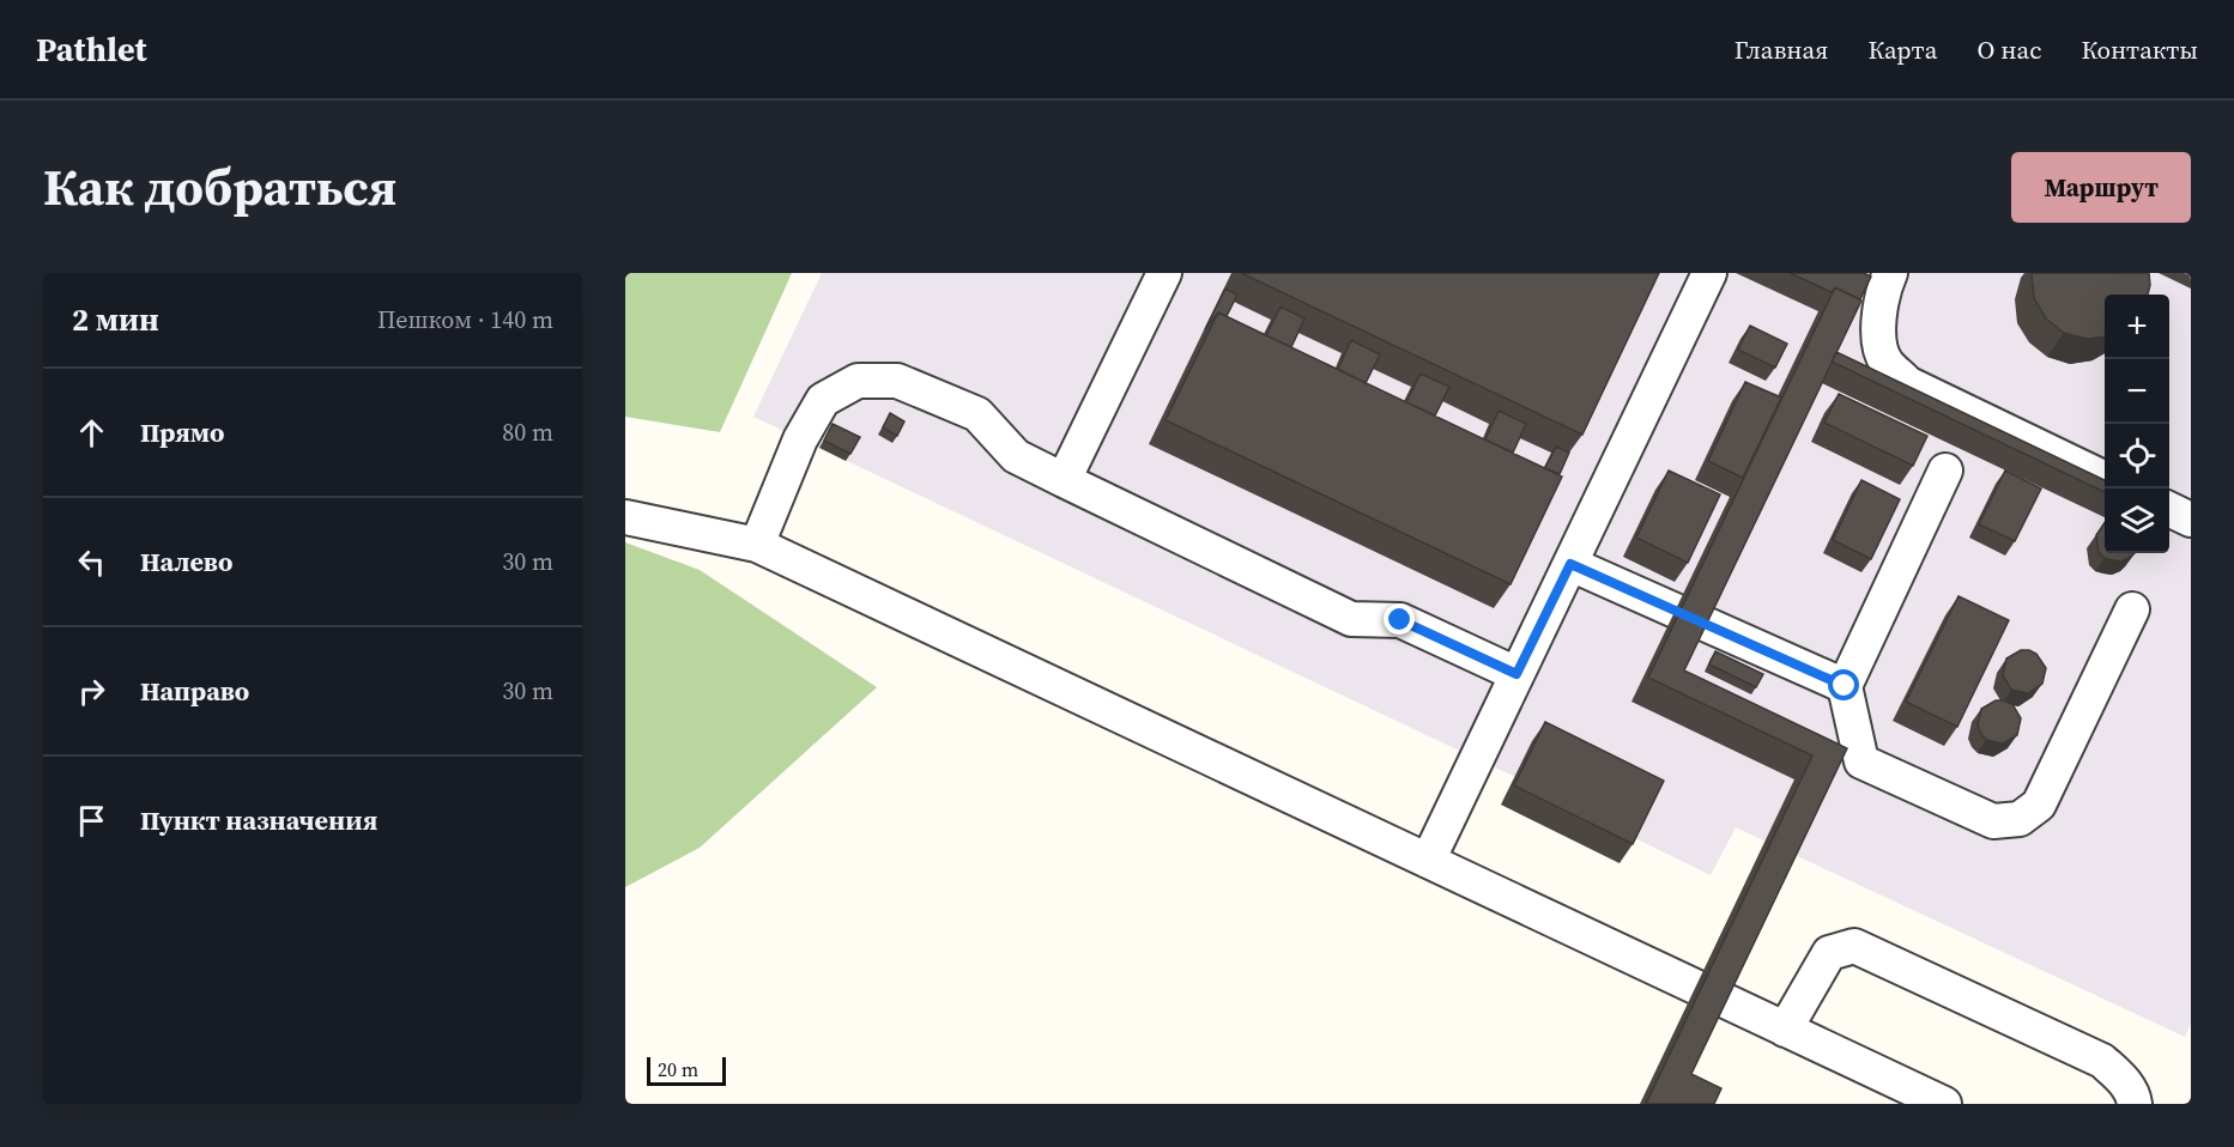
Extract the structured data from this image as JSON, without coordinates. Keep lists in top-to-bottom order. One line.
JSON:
{"scale_bar":"20 m","page":{"header":"Pathlet","nav":["Главная","Карта","О нас","Контакты"],"title":"Как добраться","buttons":"Маршрут","heading":["2 мин","Пешком · 140 m"],"map_buttons":["+","−"],"list":[["Прямо","80 m"],["Налево","30 m"],["Направо","30 m"],"Пункт назначения"],"scale":"20 m"}}
